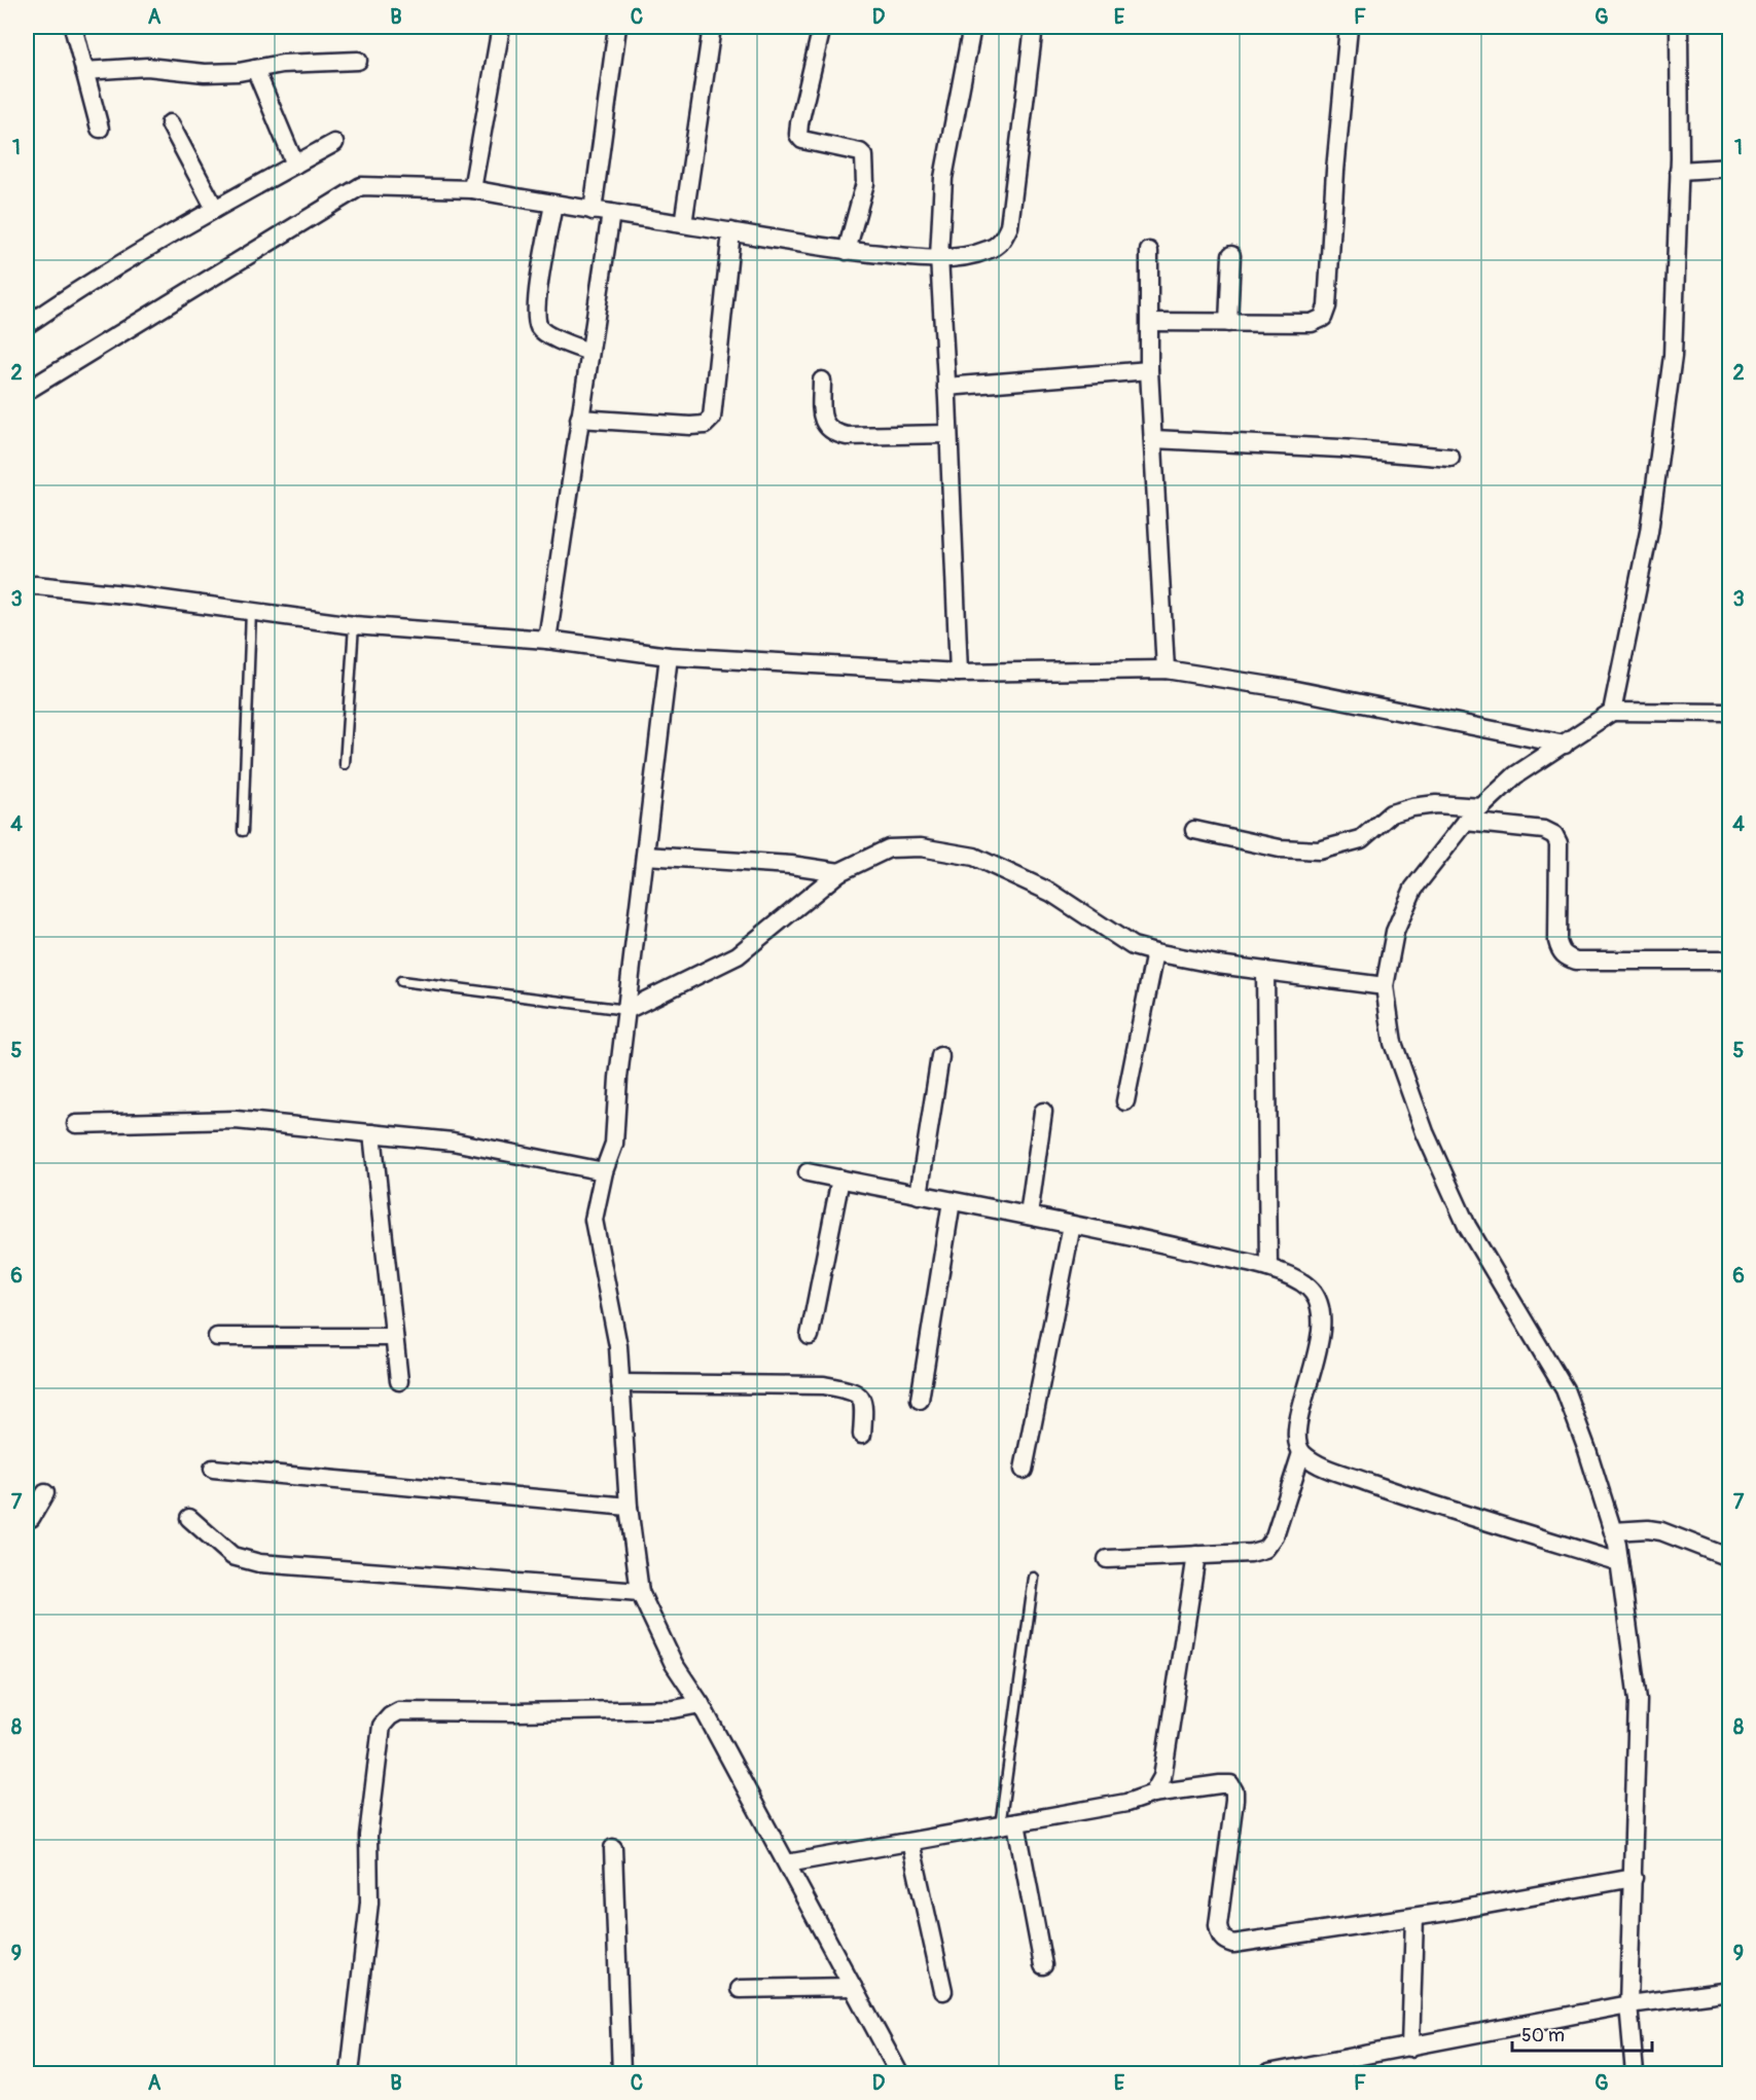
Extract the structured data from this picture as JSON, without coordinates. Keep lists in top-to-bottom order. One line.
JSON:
{"scale_bar":"50 m","grid":{"columns":["A","B","C","D","E","F","G"],"rows":["1","2","3","4","5","6","7","8","9"]}}
